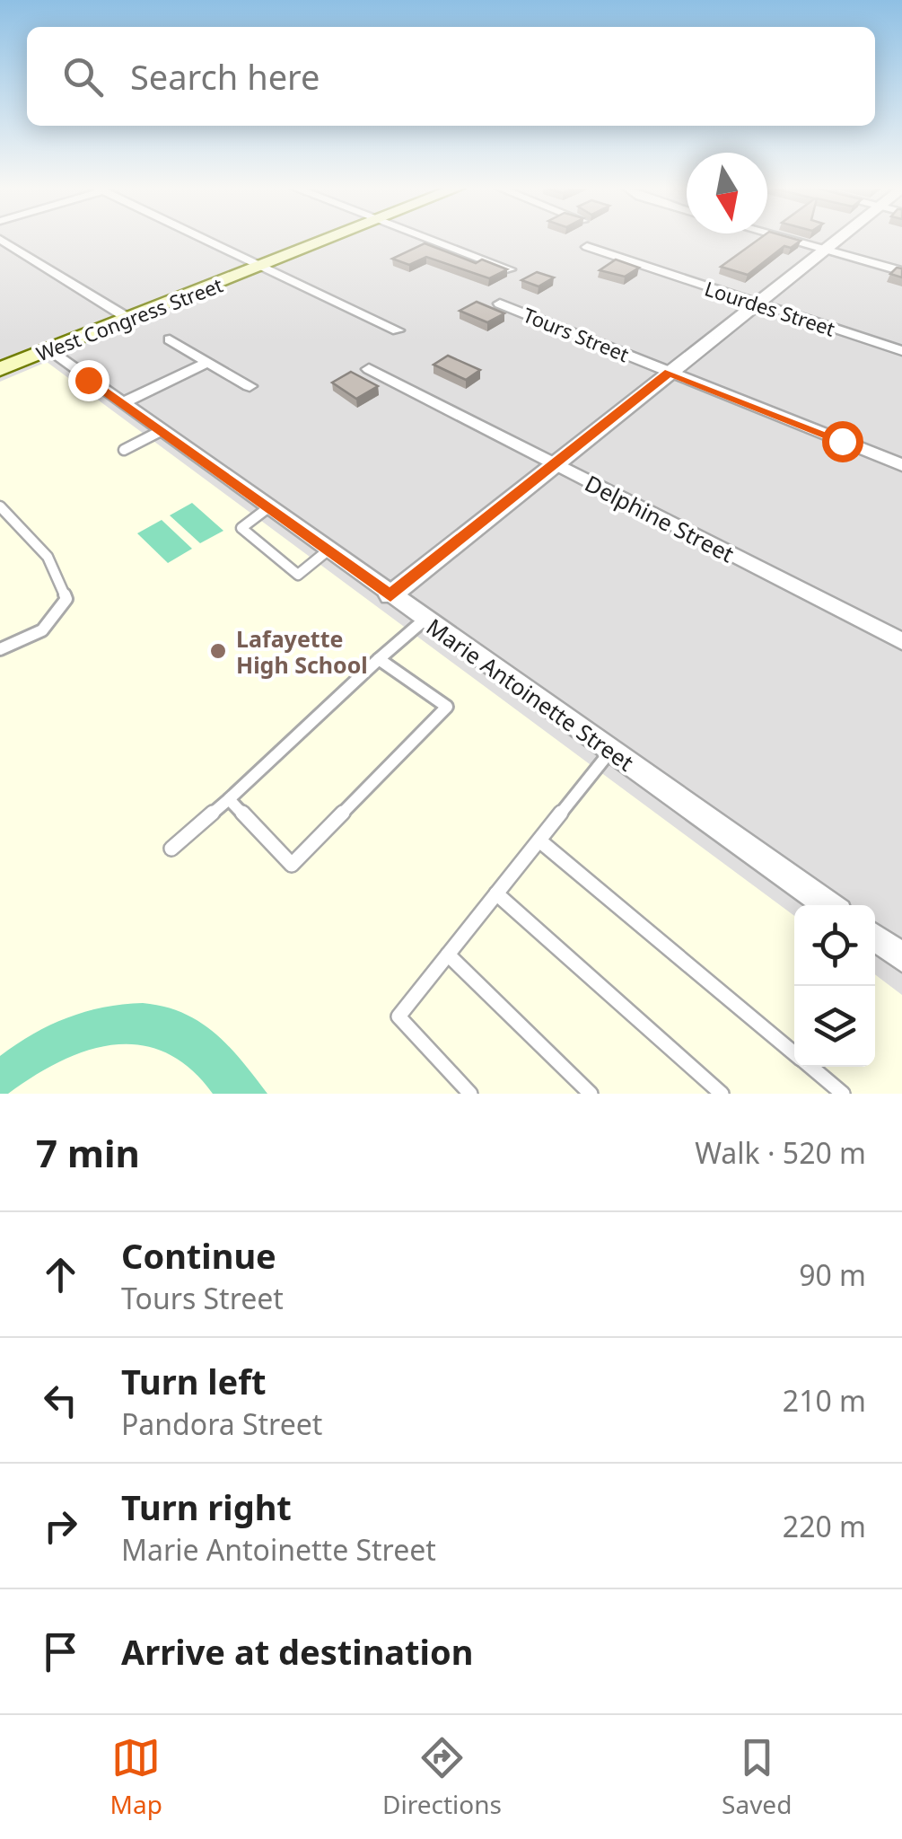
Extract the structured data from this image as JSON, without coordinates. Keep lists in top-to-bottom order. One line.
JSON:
{"streets":{"main road":["West Congress Street"],"street":["Lourdes Street","Tours Street","Delphine Street","Marie Antoinette Street"]},"crossings":[["West Congress Street","Marie Antoinette Street"]],"places":["Lafayette High School"],"north":"bottom","page":{"search":"Search here","heading":["7 min","Walk · 520 m"],"list":[["Continue","Tours Street","90 m"],["Turn left","Pandora Street","210 m"],["Turn right","Marie Antoinette Street","220 m"],"Arrive at destination"],"nav":["Map","Directions","Saved"]}}
